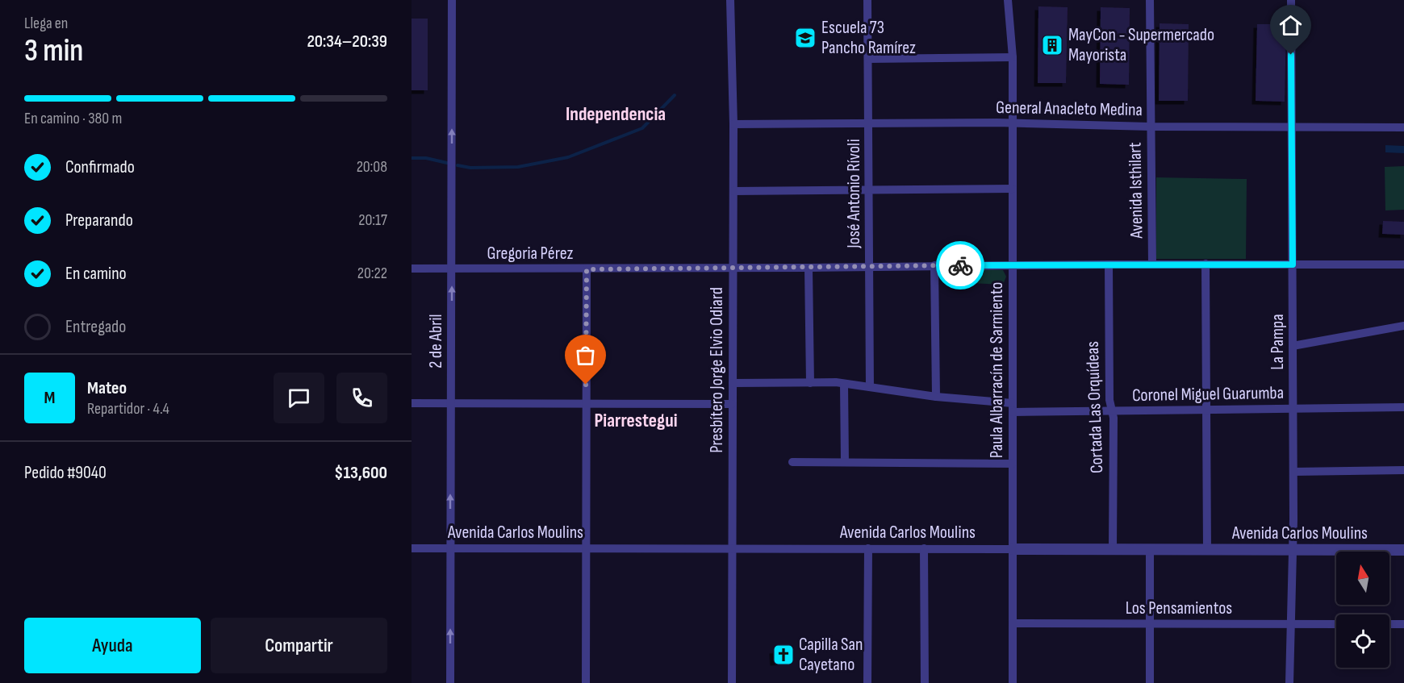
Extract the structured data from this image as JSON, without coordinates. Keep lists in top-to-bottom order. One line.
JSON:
{"streets":{"street":["General Anacleto Medina","Avenida Isthilart","José Antonio Rívoli","Gregoria Pérez","2 de Abril","La Pampa","Presbítero Jorge Elvio Odiard","Paula Albarracín de Sarmiento","Coronel Miguel Guarumba","Cortada Las Orquídeas","Avenida Carlos Moulins","Los Pensamientos"]},"crossings":[["General Anacleto Medina","Avenida Isthilart"],["General Anacleto Medina","José Antonio Rívoli"],["General Anacleto Medina","La Pampa"],["General Anacleto Medina","Presbítero Jorge Elvio Odiard"],["General Anacleto Medina","Paula Albarracín de Sarmiento"],["Avenida Isthilart","Gregoria Pérez"],["José Antonio Rívoli","Gregoria Pérez"],["José Antonio Rívoli","Coronel Miguel Guarumba"],["Gregoria Pérez","2 de Abril"],["Gregoria Pérez","La Pampa"],["Gregoria Pérez","Presbítero Jorge Elvio Odiard"],["Gregoria Pérez","Paula Albarracín de Sarmiento"],["Gregoria Pérez","Cortada Las Orquídeas"],["2 de Abril","Avenida Carlos Moulins"],["La Pampa","Coronel Miguel Guarumba"],["La Pampa","Avenida Carlos Moulins"],["La Pampa","Los Pensamientos"],["Presbítero Jorge Elvio Odiard","Coronel Miguel Guarumba"],["Presbítero Jorge Elvio Odiard","Avenida Carlos Moulins"],["Paula Albarracín de Sarmiento","Coronel Miguel Guarumba"],["Paula Albarracín de Sarmiento","Avenida Carlos Moulins"],["Paula Albarracín de Sarmiento","Los Pensamientos"],["Coronel Miguel Guarumba","Cortada Las Orquídeas"],["Cortada Las Orquídeas","Avenida Carlos Moulins"]],"one_way":["2 de Abril"],"districts":["Independencia","Piarrestegui"],"places":{"school or university":["Escuela 73 Pancho Ramírez"],"building":["MayCon - Supermercado Mayorista"],"church":["Capilla San Cayetano"]},"north":"top","page":{"heading":["3 min","Llega en","20:34–20:39"],"panel":["Mateo","Repartidor · 4.4","Pedido #9040","$13,600"],"bar":"En camino · 380 m","list":[["Confirmado","20:08"],["Preparando","20:17"],["En camino","20:22"],"Entregado"],"round":"M","buttons":["Ayuda","Compartir"]}}
